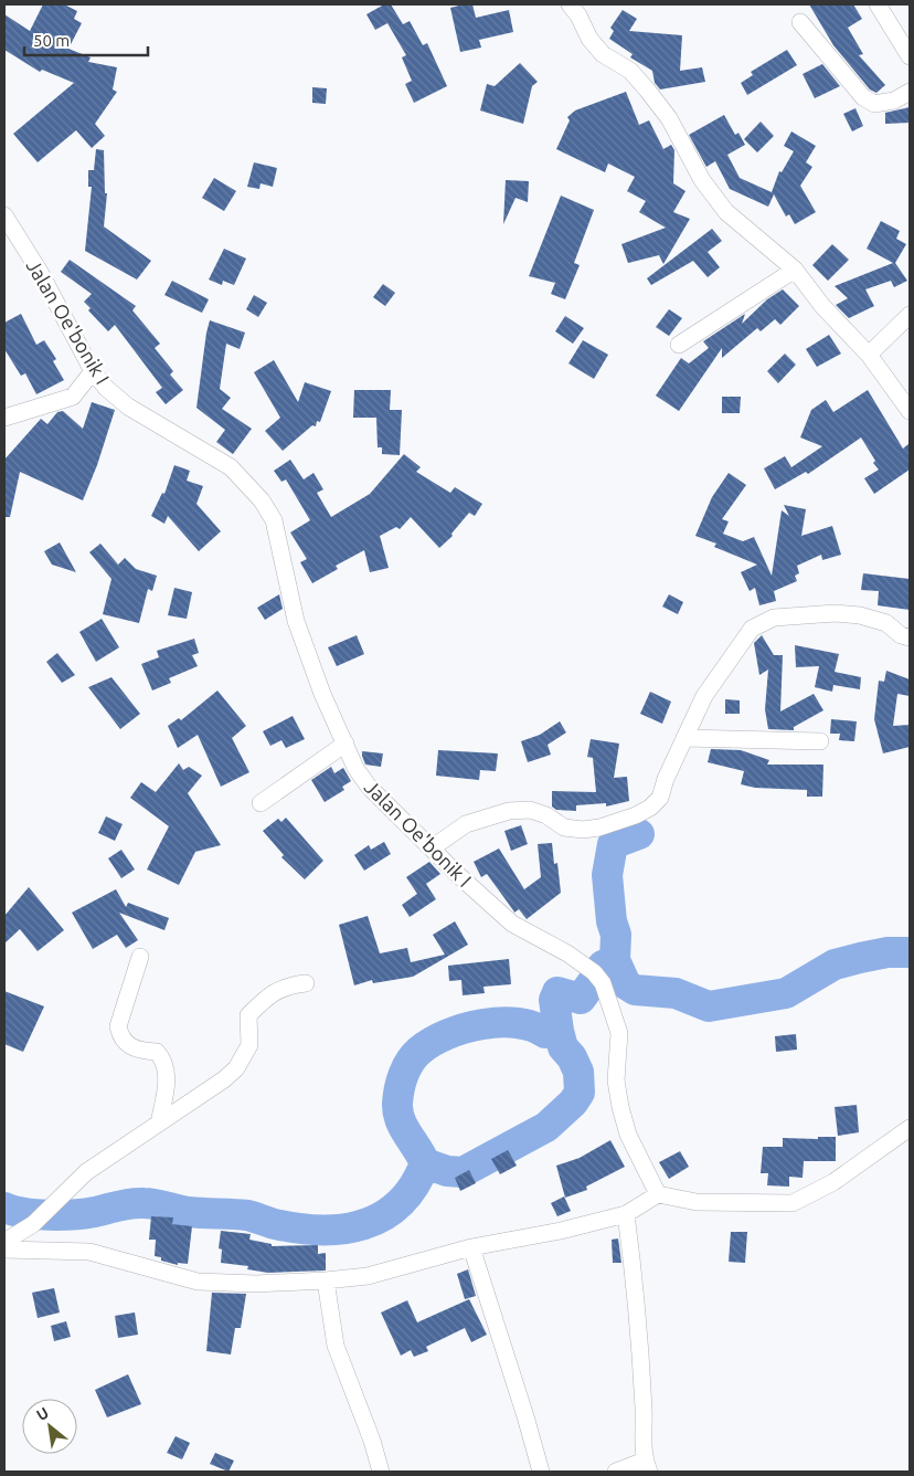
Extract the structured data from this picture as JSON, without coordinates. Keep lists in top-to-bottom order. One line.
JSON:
{"streets":{"street":["Jalan Oe'bonik I"]},"scale_bar":"50 m","north":"top left"}
